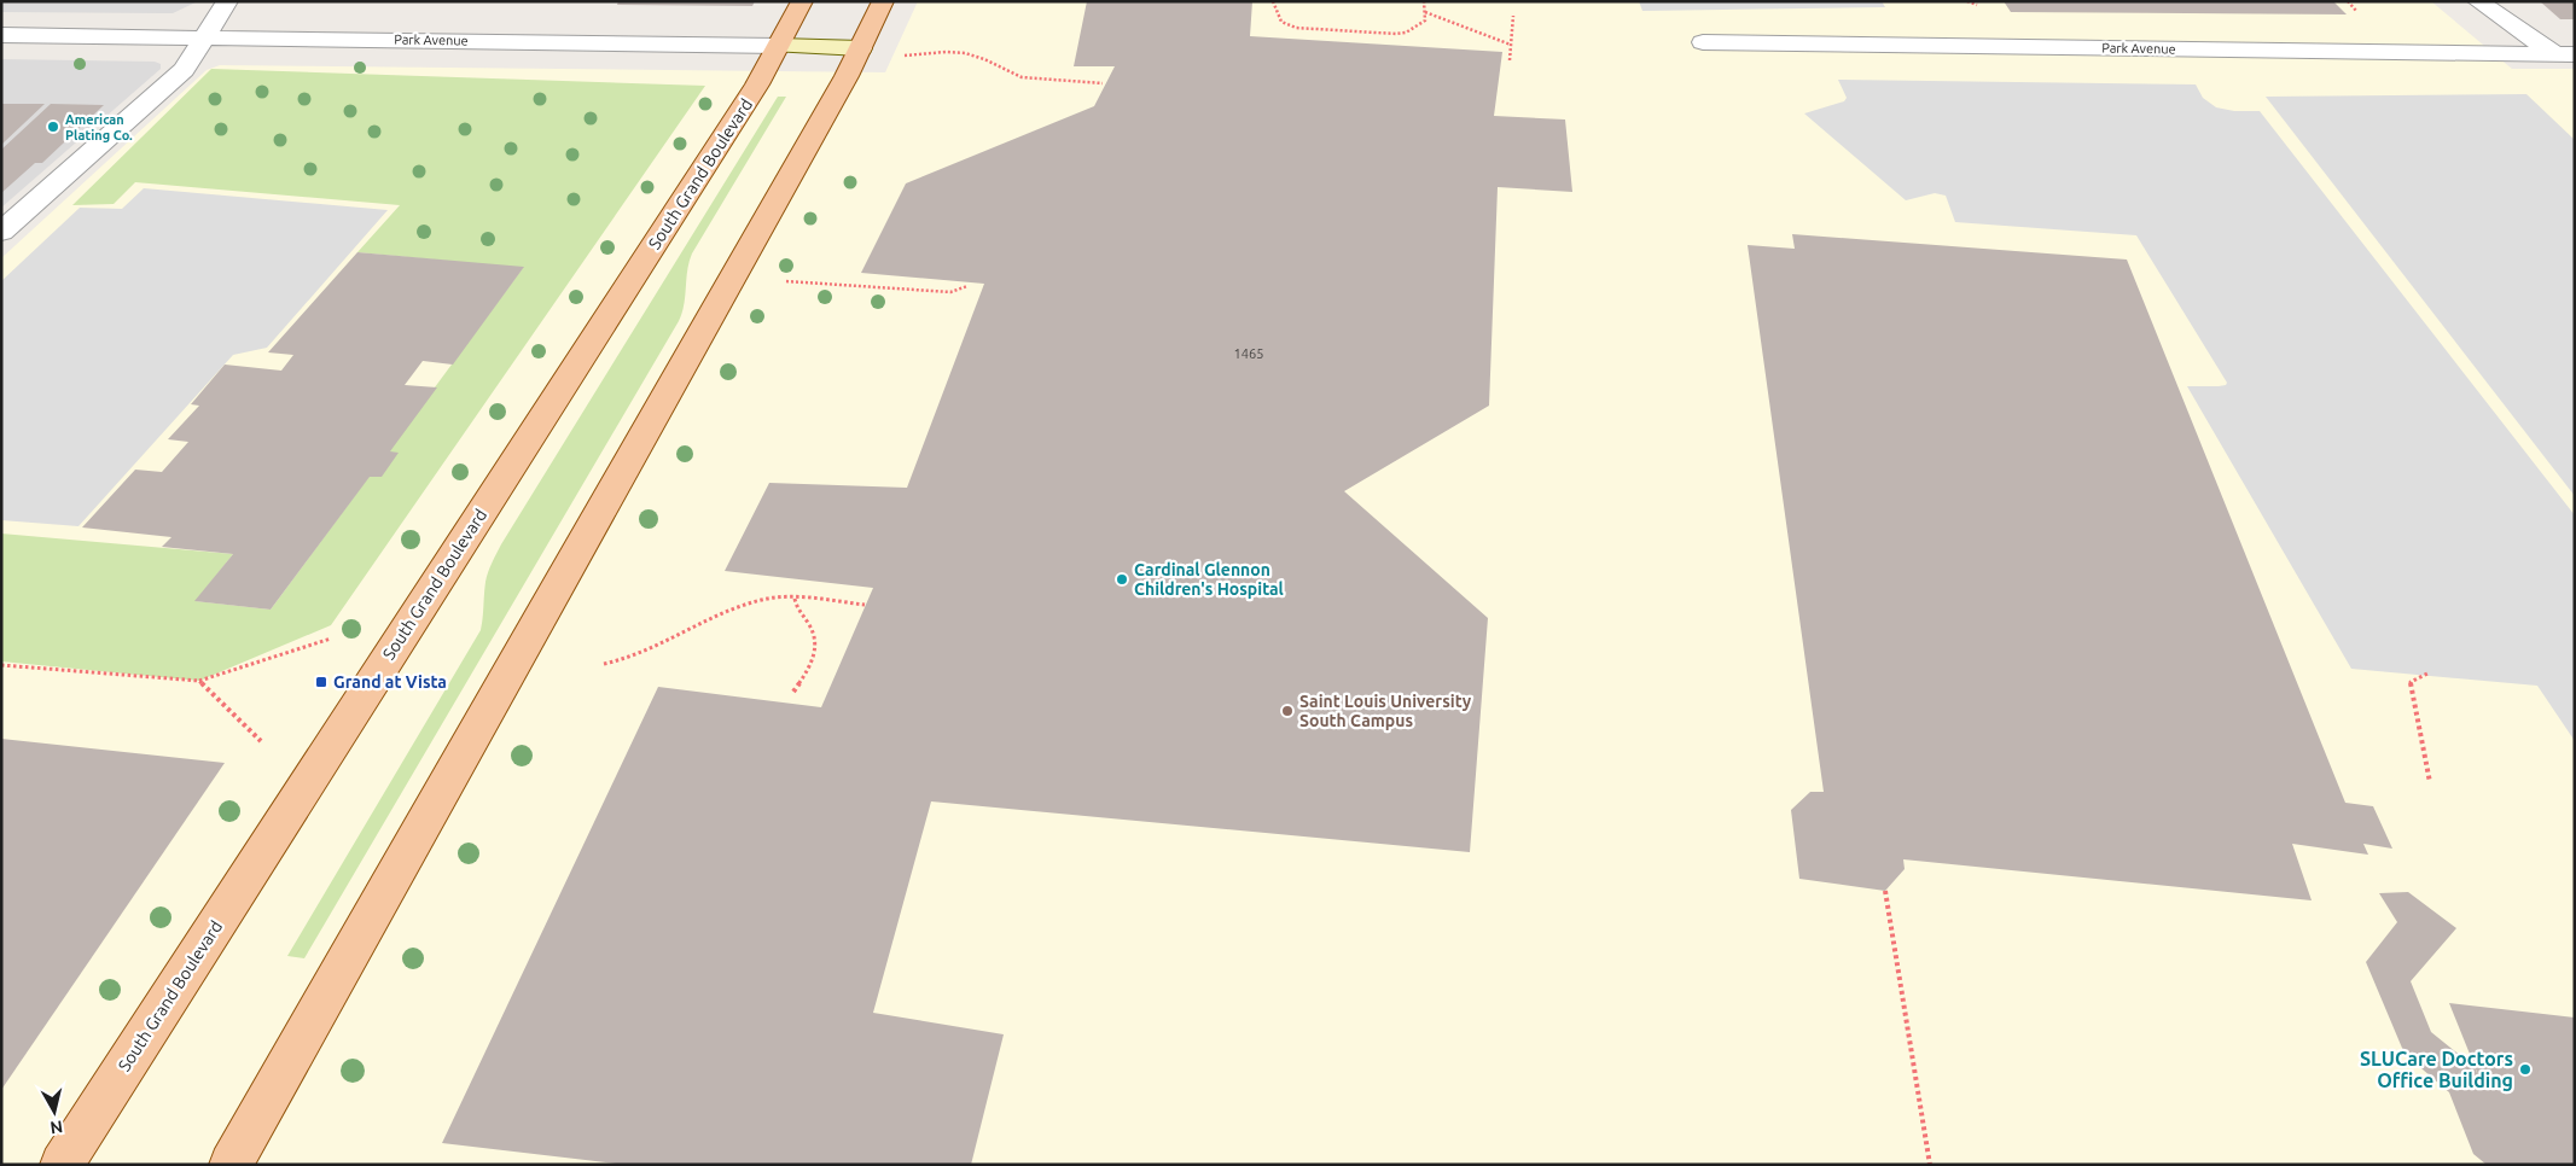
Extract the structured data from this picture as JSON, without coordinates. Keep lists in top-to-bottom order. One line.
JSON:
{"streets":{"main road":["South Grand Boulevard"],"street":["Park Avenue"]},"crossings":[["Park Avenue","South Grand Boulevard"]],"places":{"other":["American Plating Co.","Cardinal Glennon Children's Hospital","Saint Louis University South Campus","SLUCare Doctors Office Building"],"transit":["Grand at Vista"]},"house_numbers":["1465"],"north":"bottom"}
